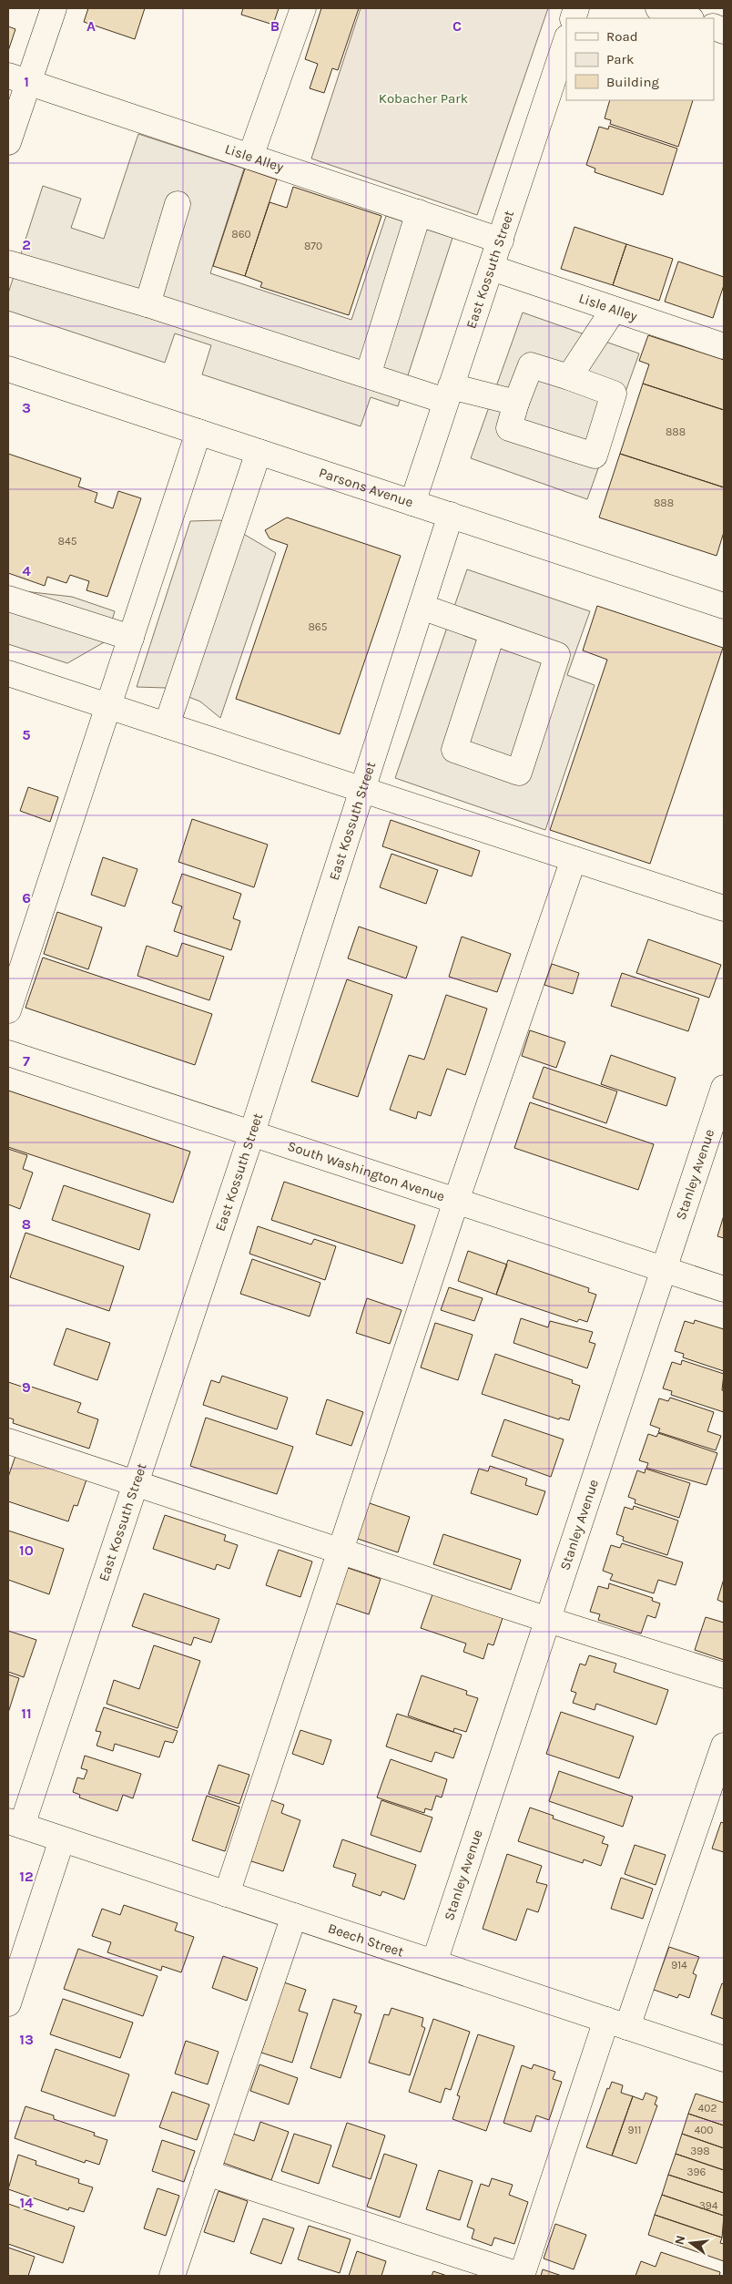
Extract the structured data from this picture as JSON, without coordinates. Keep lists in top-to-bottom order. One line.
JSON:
{"streets":{"street":["Lisle Alley","East Kossuth Street","Parsons Avenue","South Washington Avenue","Stanley Avenue","Beech Street"]},"crossings":[["Lisle Alley","East Kossuth Street"],["East Kossuth Street","Parsons Avenue"],["East Kossuth Street","South Washington Avenue"],["East Kossuth Street","Beech Street"],["South Washington Avenue","Stanley Avenue"],["Stanley Avenue","Beech Street"]],"parks":["Kobacher Park"],"house_numbers":["860","870","888","888","845","865","914","402","911","400","398","396","394"],"legend":["Road","Park","Building"],"north":"left","grid":{"columns":["A","B","C"],"rows":["1","2","3","4","5","6","7","8","9","10","11","12","13","14"]}}
